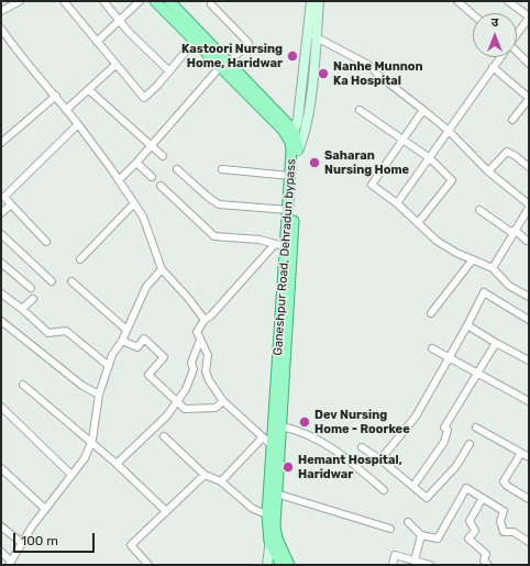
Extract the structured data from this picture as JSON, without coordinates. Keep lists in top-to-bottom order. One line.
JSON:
{"streets":{"main road":["Ganeshpur Road, Dehradun bypass"]},"places":["Kastoori Nursing Home, Haridwar","Nanhe Munnon Ka Hospital","Saharan Nursing Home","Dev Nursing Home - Roorkee","Hemant Hospital, Haridwar"],"scale_bar":"100 m","north":"top"}
